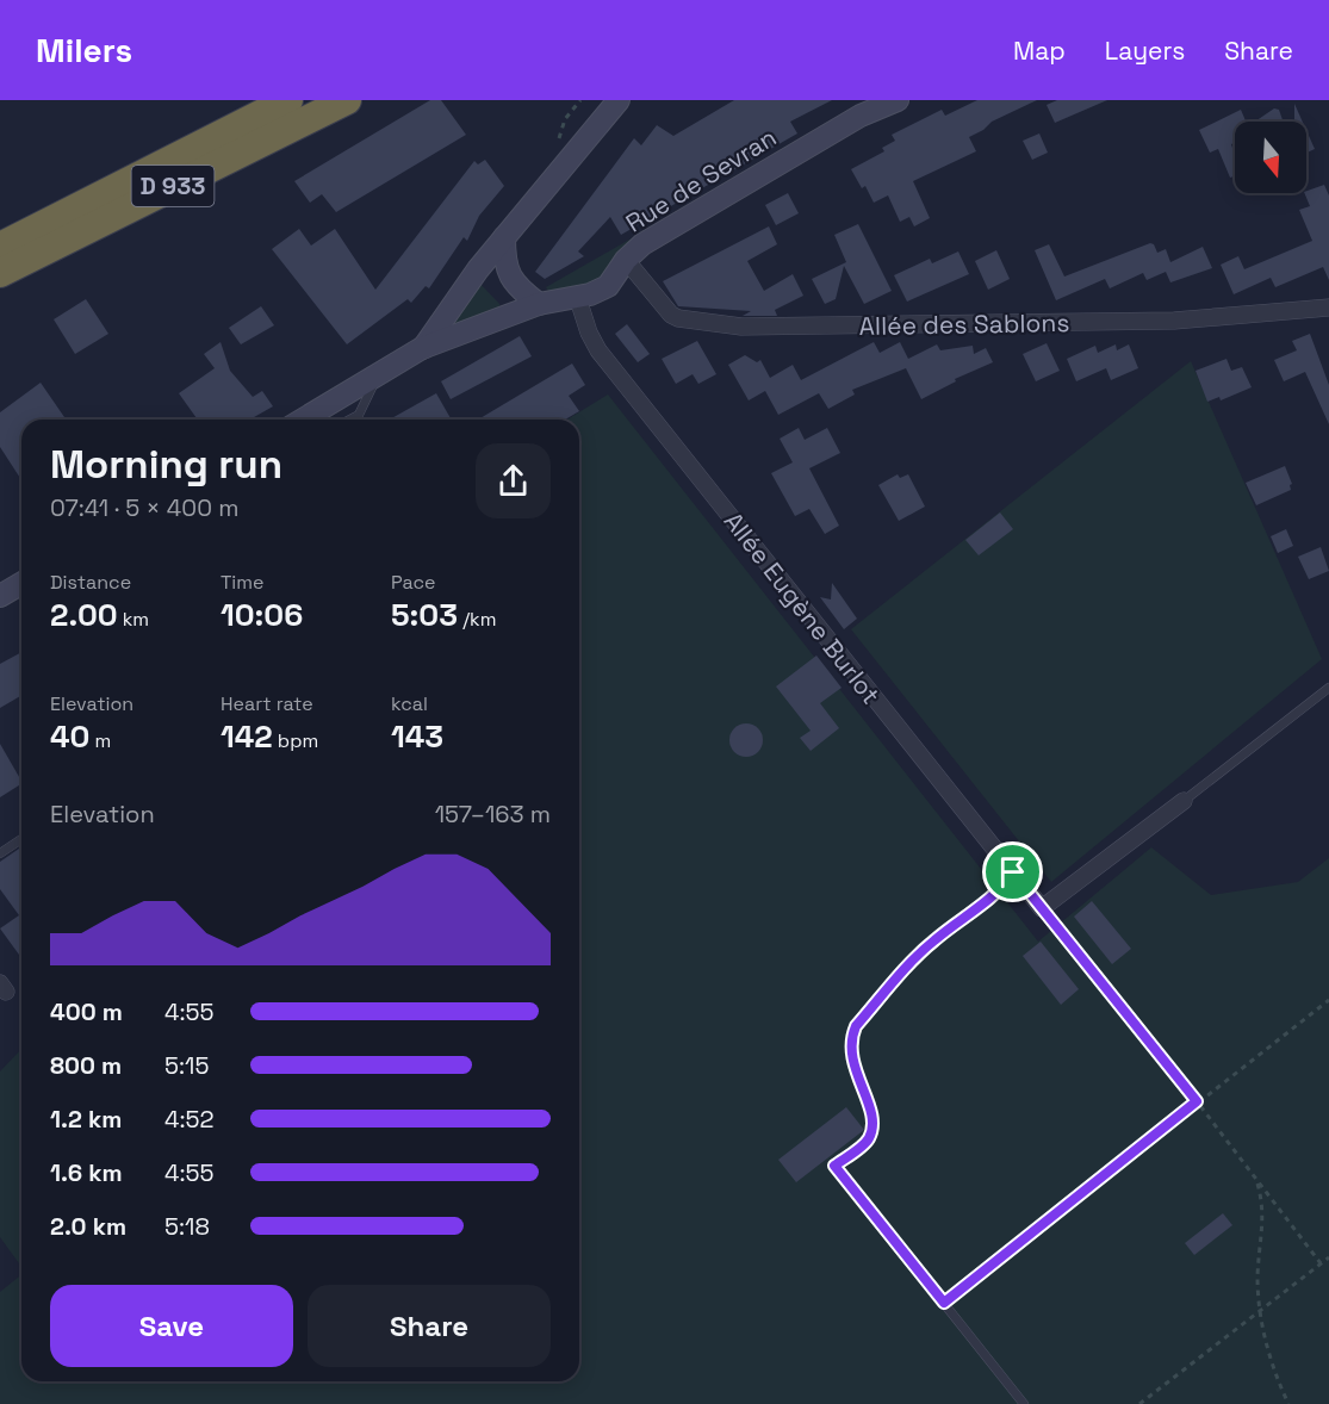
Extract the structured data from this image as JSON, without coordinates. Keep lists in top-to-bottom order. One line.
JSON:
{"streets":{"highway":["D 933"],"main road":["Rue de Sevran"],"street":["Allée des Sablons","Allée Eugène Burlot"]},"crossings":[["Rue de Sevran","Allée des Sablons"],["Rue de Sevran","Allée Eugène Burlot"]],"north":"bottom","page":{"header":"Milers","nav":["Map","Layers","Share"],"heading":["Morning run","07:41 · 5 × 400 m"],"stats":[["Distance","2.00 km"],["Time","10:06"],["Pace","5:03 /km"],["Elevation","40 m"],["Heart rate","142 bpm"],["kcal","143"]],"chart":["Elevation","157–163 m"],"list":[{"name":"400 m","note":"4:55"},{"name":"800 m","note":"5:15"},{"name":"1.2 km","note":"4:52"},{"name":"1.6 km","note":"4:55"},{"name":"2.0 km","note":"5:18"}],"buttons":["Save","Share"]}}
